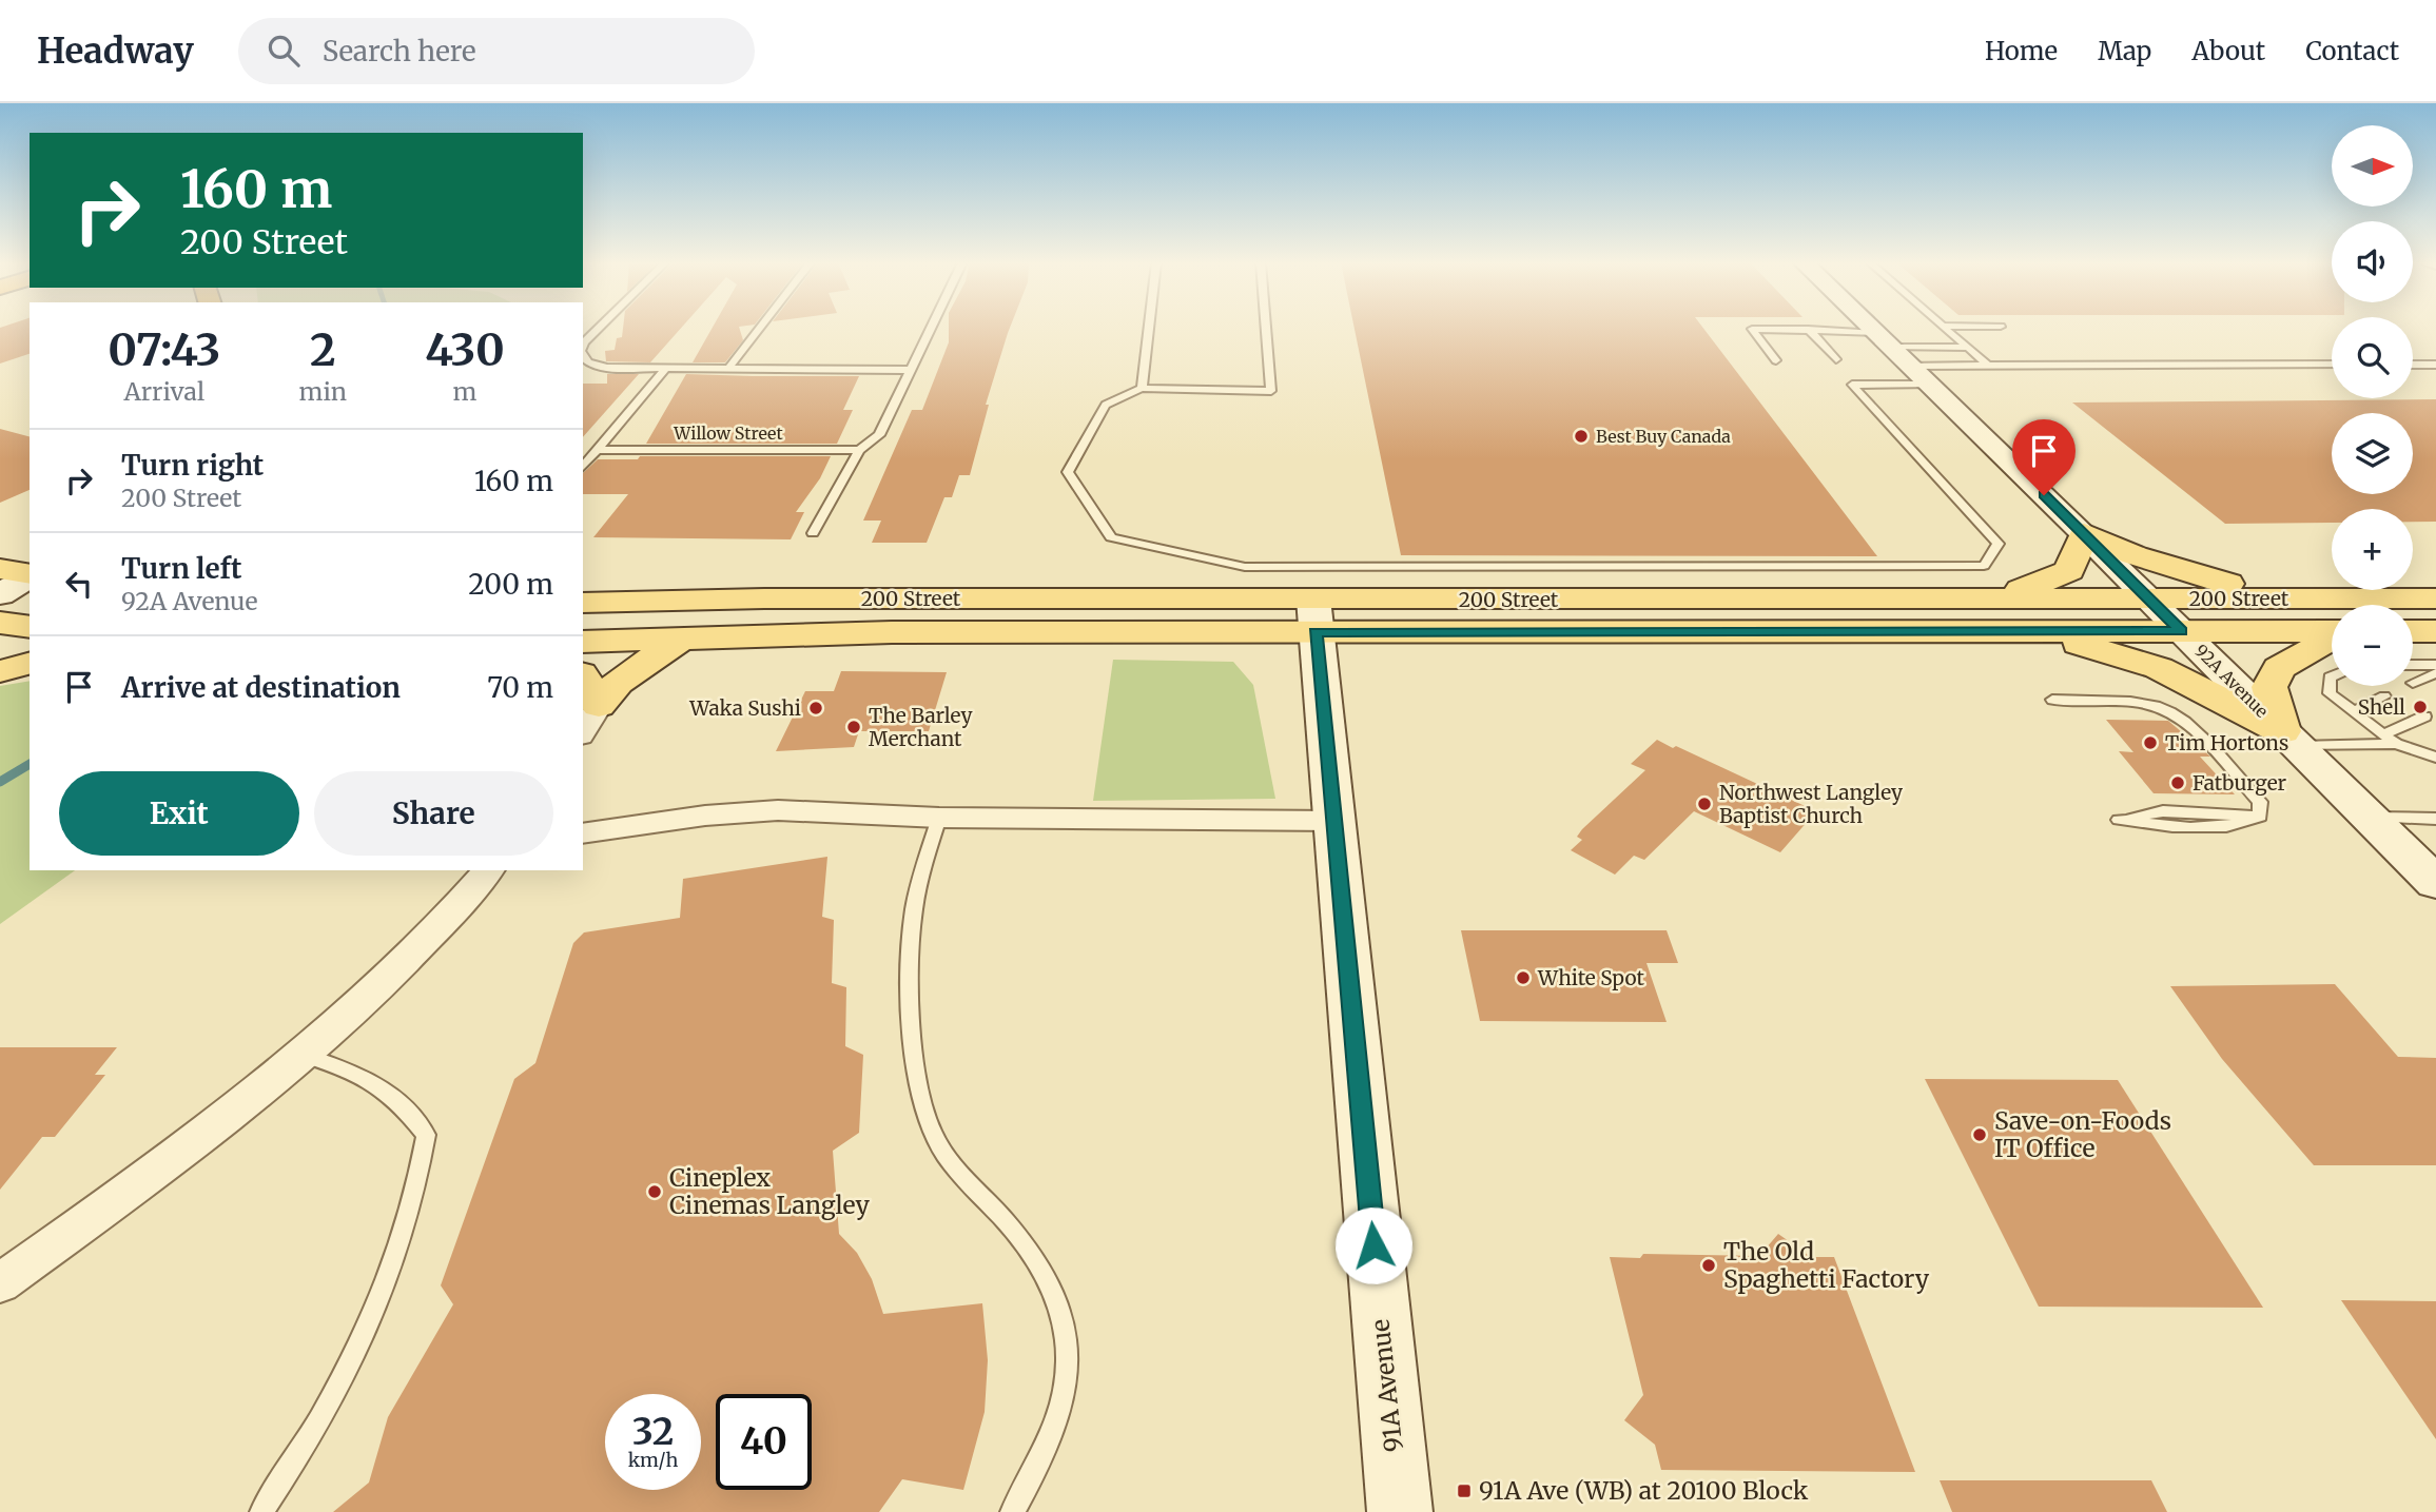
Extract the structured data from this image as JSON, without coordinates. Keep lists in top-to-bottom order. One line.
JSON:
{"streets":{"main road":["200 Street"],"street":["92A Avenue","91A Avenue"],"lane":["Willow Street"]},"crossings":[["200 Street","92A Avenue"],["200 Street","91A Avenue"]],"places":{"other":["Best Buy Canada","Shell","Waka Sushi","The Barley Merchant","Tim Hortons","Fatburger","Northwest Langley Baptist Church","White Spot","Save-on-Foods IT Office","Cineplex Cinemas Langley","The Old Spaghetti Factory"],"transit":["91A Ave (WB) at 20100 Block"]},"north":"right","page":{"header":"Headway","search":"Search here","nav":["Home","Map","About","Contact"],"map_buttons":["+","−"],"turn":["160 m","200 Street"],"eta":["07:43","Arrival","2","min","430","m"],"list":[{"name":"Turn right","note":"200 Street","value":"160 m"},{"name":"Turn left","note":"92A Avenue","value":"200 m"},{"name":"Arrive at destination","value":"70 m"}],"buttons":["Exit","Share"],"speed":"32 km/h","limit":"40"}}
